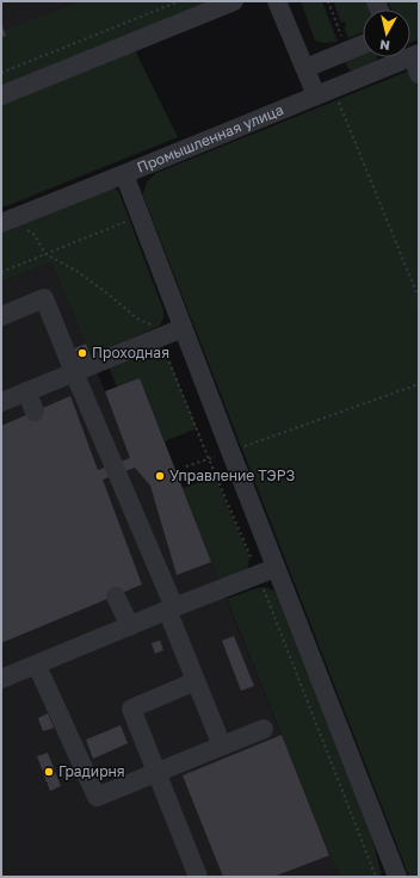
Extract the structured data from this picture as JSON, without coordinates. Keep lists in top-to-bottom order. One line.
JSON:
{"streets":{"street":["Промышленная улица"]},"places":["Проходная","Управление ТЭРЗ","Градирня"],"north":"bottom"}
